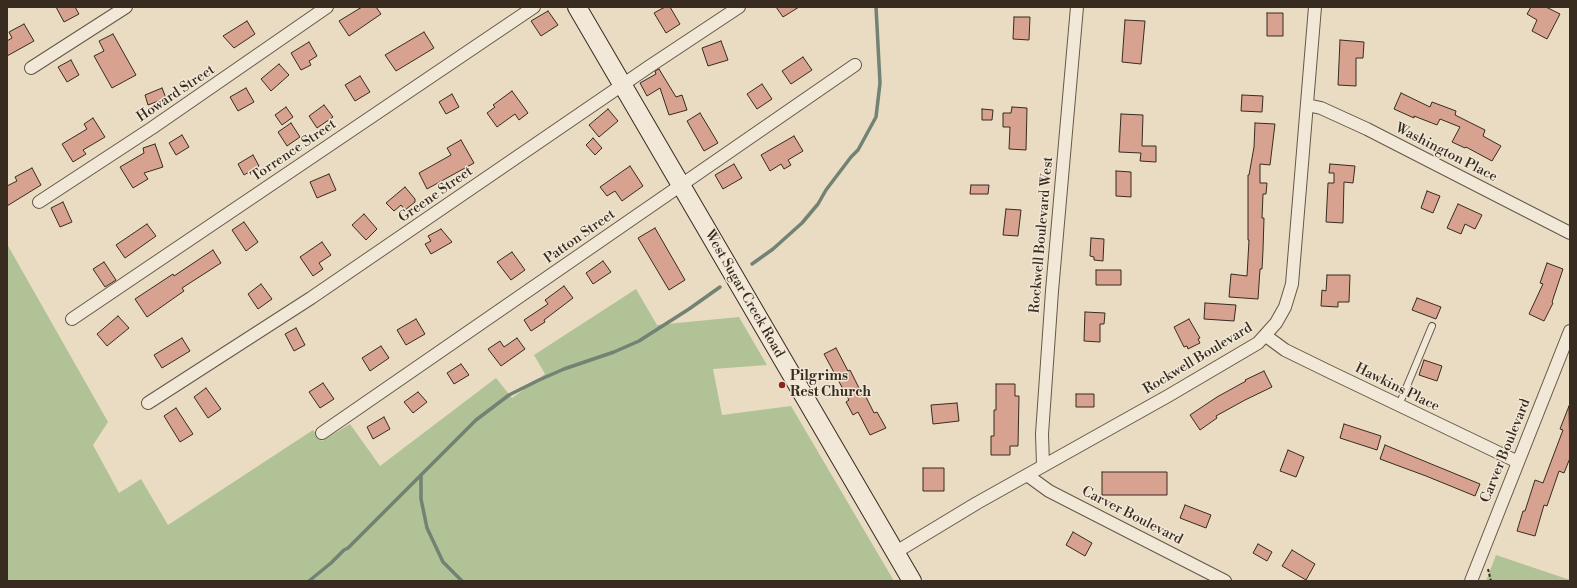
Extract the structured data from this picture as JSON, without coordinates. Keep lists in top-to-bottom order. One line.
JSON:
{"streets":{"main road":["West Sugar Creek Road"],"street":["Howard Street","Torrence Street","Washington Place","Greene Street","Rockwell Boulevard West","Patton Street","Rockwell Boulevard","Hawkins Place","Carver Boulevard"]},"crossings":[["Washington Place","Rockwell Boulevard"],["Greene Street","West Sugar Creek Road"],["Rockwell Boulevard West","Rockwell Boulevard"],["Patton Street","West Sugar Creek Road"],["West Sugar Creek Road","Rockwell Boulevard"],["Rockwell Boulevard","Hawkins Place"],["Rockwell Boulevard","Carver Boulevard"],["Hawkins Place","Carver Boulevard"]],"places":["Pilgrims Rest Church"]}
